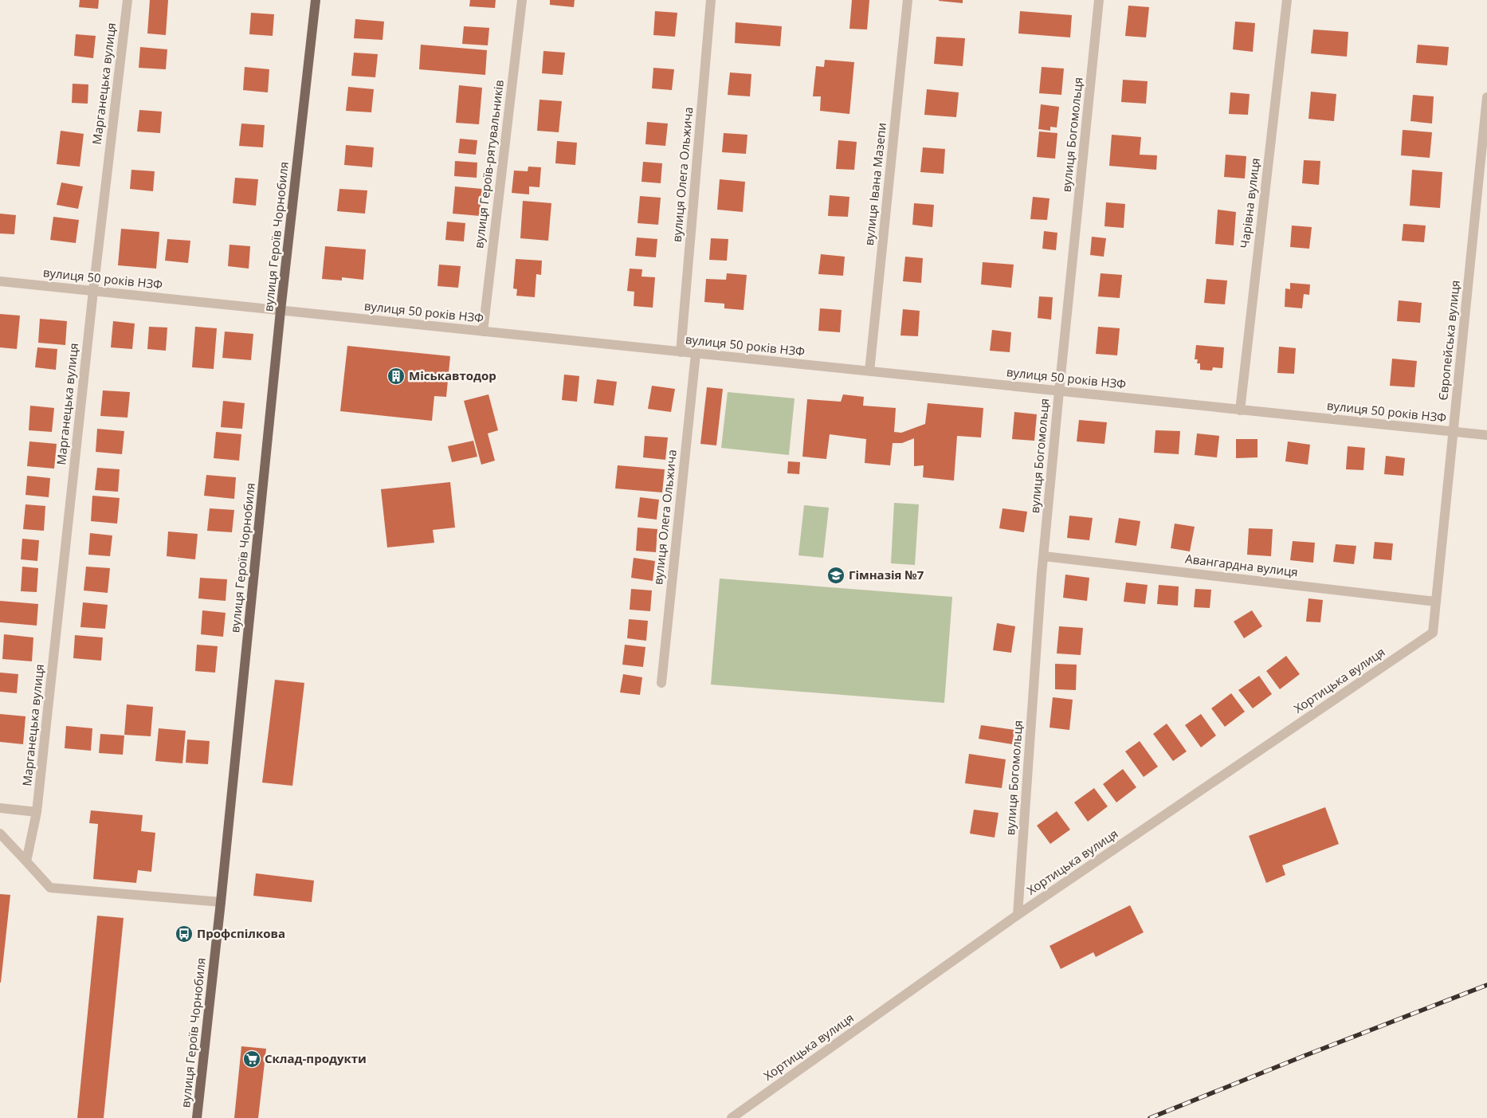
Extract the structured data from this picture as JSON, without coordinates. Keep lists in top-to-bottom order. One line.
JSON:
{"streets":{"main road":["вулиця Героїв Чорнобиля"],"street":["Марганецька вулиця","вулиця Богомольця","вулиця Героїв-рятувальників","вулиця Олега Ольжича","вулиця Івана Мазепи","Чарівна вулиця","вулиця 50 років НЗФ","Європейська вулиця","Авангардна вулиця","Хортицька вулиця"]},"crossings":[["Марганецька вулиця","вулиця 50 років НЗФ"],["вулиця Богомольця","вулиця 50 років НЗФ"],["вулиця Богомольця","Авангардна вулиця"],["вулиця Богомольця","Хортицька вулиця"],["вулиця Героїв-рятувальників","вулиця 50 років НЗФ"],["вулиця Олега Ольжича","вулиця 50 років НЗФ"],["вулиця Івана Мазепи","вулиця 50 років НЗФ"],["Чарівна вулиця","вулиця 50 років НЗФ"],["вулиця Героїв Чорнобиля","вулиця 50 років НЗФ"],["вулиця 50 років НЗФ","Європейська вулиця"],["Європейська вулиця","Авангардна вулиця"],["Європейська вулиця","Хортицька вулиця"]],"places":{"building":["Міськавтодор"],"school or university":["Гімназія №7"],"bus stop":["Профспілкова"],"supermarket":["Склад-продукти"]}}
